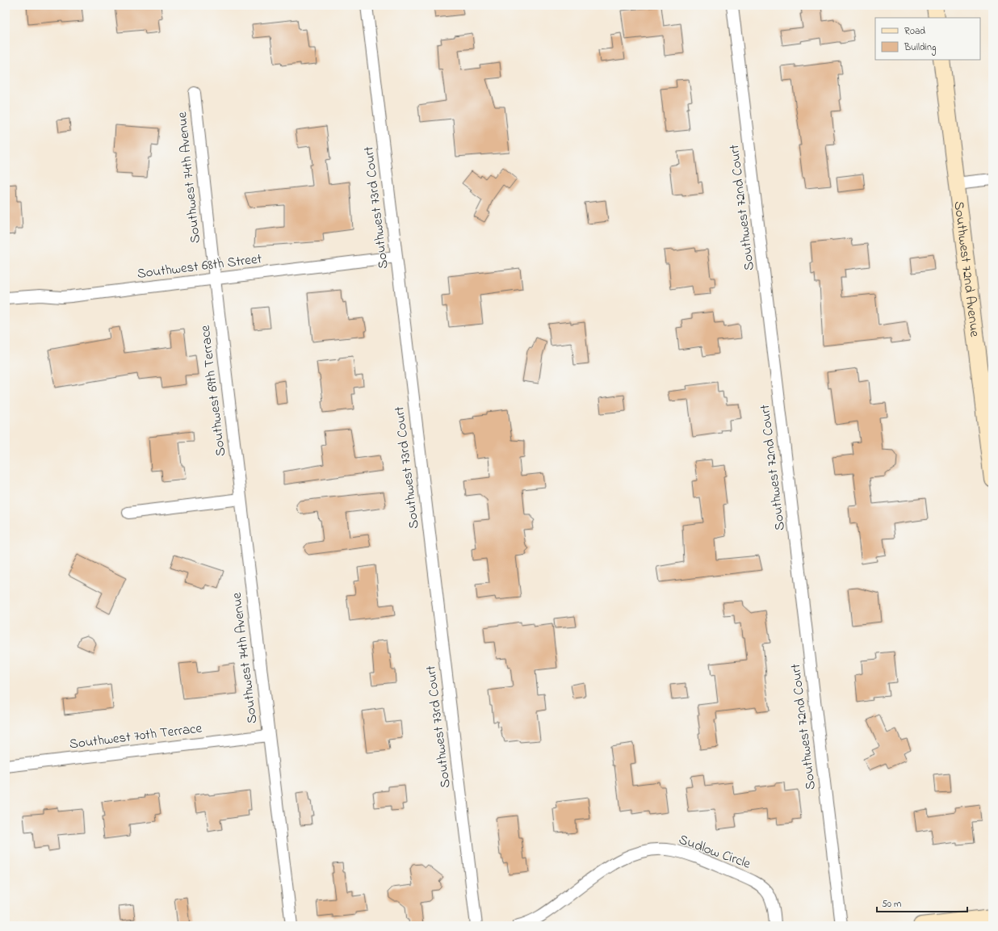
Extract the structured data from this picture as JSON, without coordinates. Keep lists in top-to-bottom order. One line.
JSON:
{"streets":{"street":["Southwest 74th Avenue","Southwest 73rd Court","Southwest 72nd Court","Southwest 68th Street","Southwest 72nd Avenue","Southwest 69th Terrace","Southwest 70th Terrace","Sudlow Circle"]},"crossings":[["Southwest 74th Avenue","Southwest 68th Street"],["Southwest 74th Avenue","Southwest 69th Terrace"],["Southwest 74th Avenue","Southwest 70th Terrace"],["Southwest 73rd Court","Southwest 68th Street"],["Southwest 68th Street","Southwest 69th Terrace"]],"legend":["Road","Building"],"scale_bar":"50 m"}
